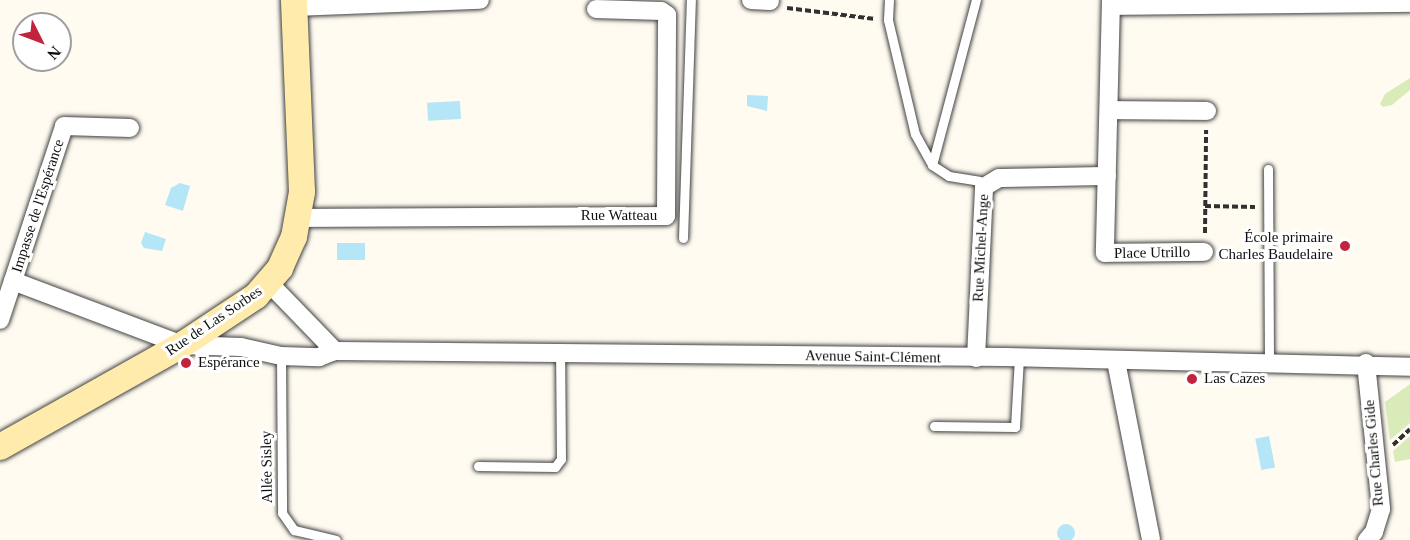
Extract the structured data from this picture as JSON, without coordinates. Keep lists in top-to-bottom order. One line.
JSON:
{"streets":{"street":["Impasse de l'Espérance","Rue Watteau","Rue Michel-Ange","Place Utrillo","Rue de Las Sorbes","Avenue Saint-Clément","Rue Charles Gide"],"lane":["Allée Sisley"]},"crossings":[["Impasse de l'Espérance","Avenue Saint-Clément"],["Rue Watteau","Rue de Las Sorbes"],["Rue Michel-Ange","Place Utrillo"],["Rue Michel-Ange","Avenue Saint-Clément"],["Rue de Las Sorbes","Avenue Saint-Clément"],["Avenue Saint-Clément","Rue Charles Gide"],["Avenue Saint-Clément","Allée Sisley"]],"places":["École primaire Charles Baudelaire","Espérance","Las Cazes"],"north":"bottom right"}
